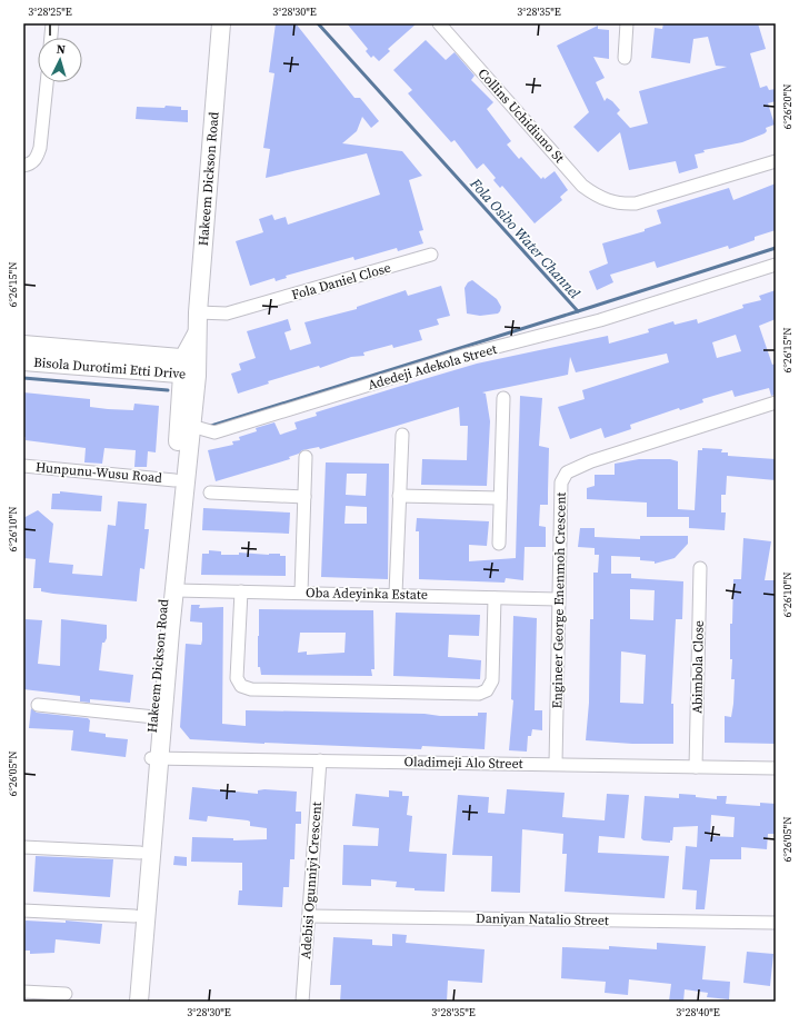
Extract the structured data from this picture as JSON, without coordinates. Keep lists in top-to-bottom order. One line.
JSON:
{"streets":{"main road":["Hakeem Dickson Road","Bisola Durotimi Etti Drive"],"street":["Collins Uchidiuno St","Fola Daniel Close","Adedeji Adekola Street","Hunpunu-Wusu Road","Oba Adeyinka Estate","Engineer George Enenmoh Crescent","Abimbola Close","Oladimeji Alo Street","Adebisi Ogunniyi Crescent","Daniyan Natalio Street"]},"crossings":[["Hakeem Dickson Road","Fola Daniel Close"],["Hakeem Dickson Road","Adedeji Adekola Street"],["Hakeem Dickson Road","Bisola Durotimi Etti Drive"],["Hakeem Dickson Road","Hunpunu-Wusu Road"],["Hakeem Dickson Road","Oba Adeyinka Estate"],["Hakeem Dickson Road","Oladimeji Alo Street"],["Oba Adeyinka Estate","Engineer George Enenmoh Crescent"],["Engineer George Enenmoh Crescent","Oladimeji Alo Street"],["Abimbola Close","Oladimeji Alo Street"],["Oladimeji Alo Street","Adebisi Ogunniyi Crescent"],["Adebisi Ogunniyi Crescent","Daniyan Natalio Street"]],"water":["Fola Osibo Water Channel"],"north":"top","coordinates":["3°28'25\"E","3°28'30\"E","3°28'35\"E","6°26'20\"N","6°26'15\"N","6°26'10\"N","6°26'05\"N","3°28'40\"E"]}
